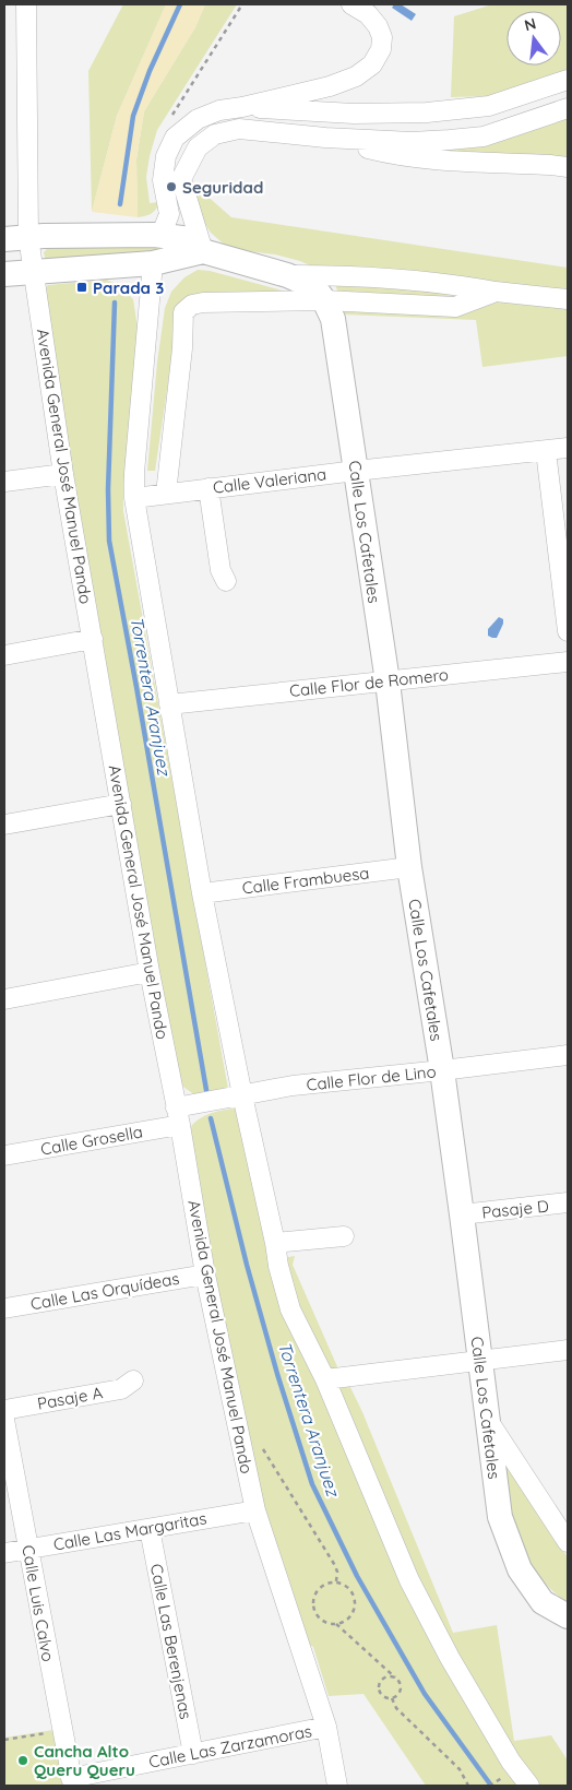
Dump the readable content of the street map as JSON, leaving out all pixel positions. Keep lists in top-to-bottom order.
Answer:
{
  "streets": {
    "main road": ["Calle Los Cafetales"],
    "street": [
      "Avenida General José Manuel Pando",
      "Calle Valeriana",
      "Calle Flor de Romero",
      "Calle Frambuesa",
      "Calle Flor de Lino",
      "Calle Grosella",
      "Pasaje D",
      "Calle Las Orquídeas",
      "Pasaje A",
      "Calle Las Margaritas",
      "Calle Luis Calvo",
      "Calle Las Berenjenas",
      "Calle Las Zarzamoras"
    ]
  },
  "crossings": [
    ["Avenida General José Manuel Pando", "Calle Flor de Lino"],
    ["Avenida General José Manuel Pando", "Calle Grosella"],
    ["Avenida General José Manuel Pando", "Calle Las Orquídeas"],
    ["Avenida General José Manuel Pando", "Calle Las Margaritas"],
    ["Avenida General José Manuel Pando", "Calle Las Zarzamoras"],
    ["Calle Valeriana", "Calle Los Cafetales"],
    ["Calle Los Cafetales", "Calle Flor de Romero"],
    ["Calle Los Cafetales", "Calle Frambuesa"],
    ["Calle Los Cafetales", "Calle Flor de Lino"],
    ["Calle Los Cafetales", "Pasaje D"],
    ["Calle Flor de Lino", "Calle Grosella"],
    ["Calle Las Margaritas", "Calle Luis Calvo"],
    ["Calle Las Margaritas", "Calle Las Berenjenas"],
    ["Calle Luis Calvo", "Calle Las Zarzamoras"],
    ["Calle Las Berenjenas", "Calle Las Zarzamoras"]
  ],
  "water": ["Torrentera Aranjuez"],
  "places": {
    "other": ["Seguridad", "Cancha Alto Queru Queru"],
    "transit": ["Parada 3"]
  },
  "north": "top"
}
